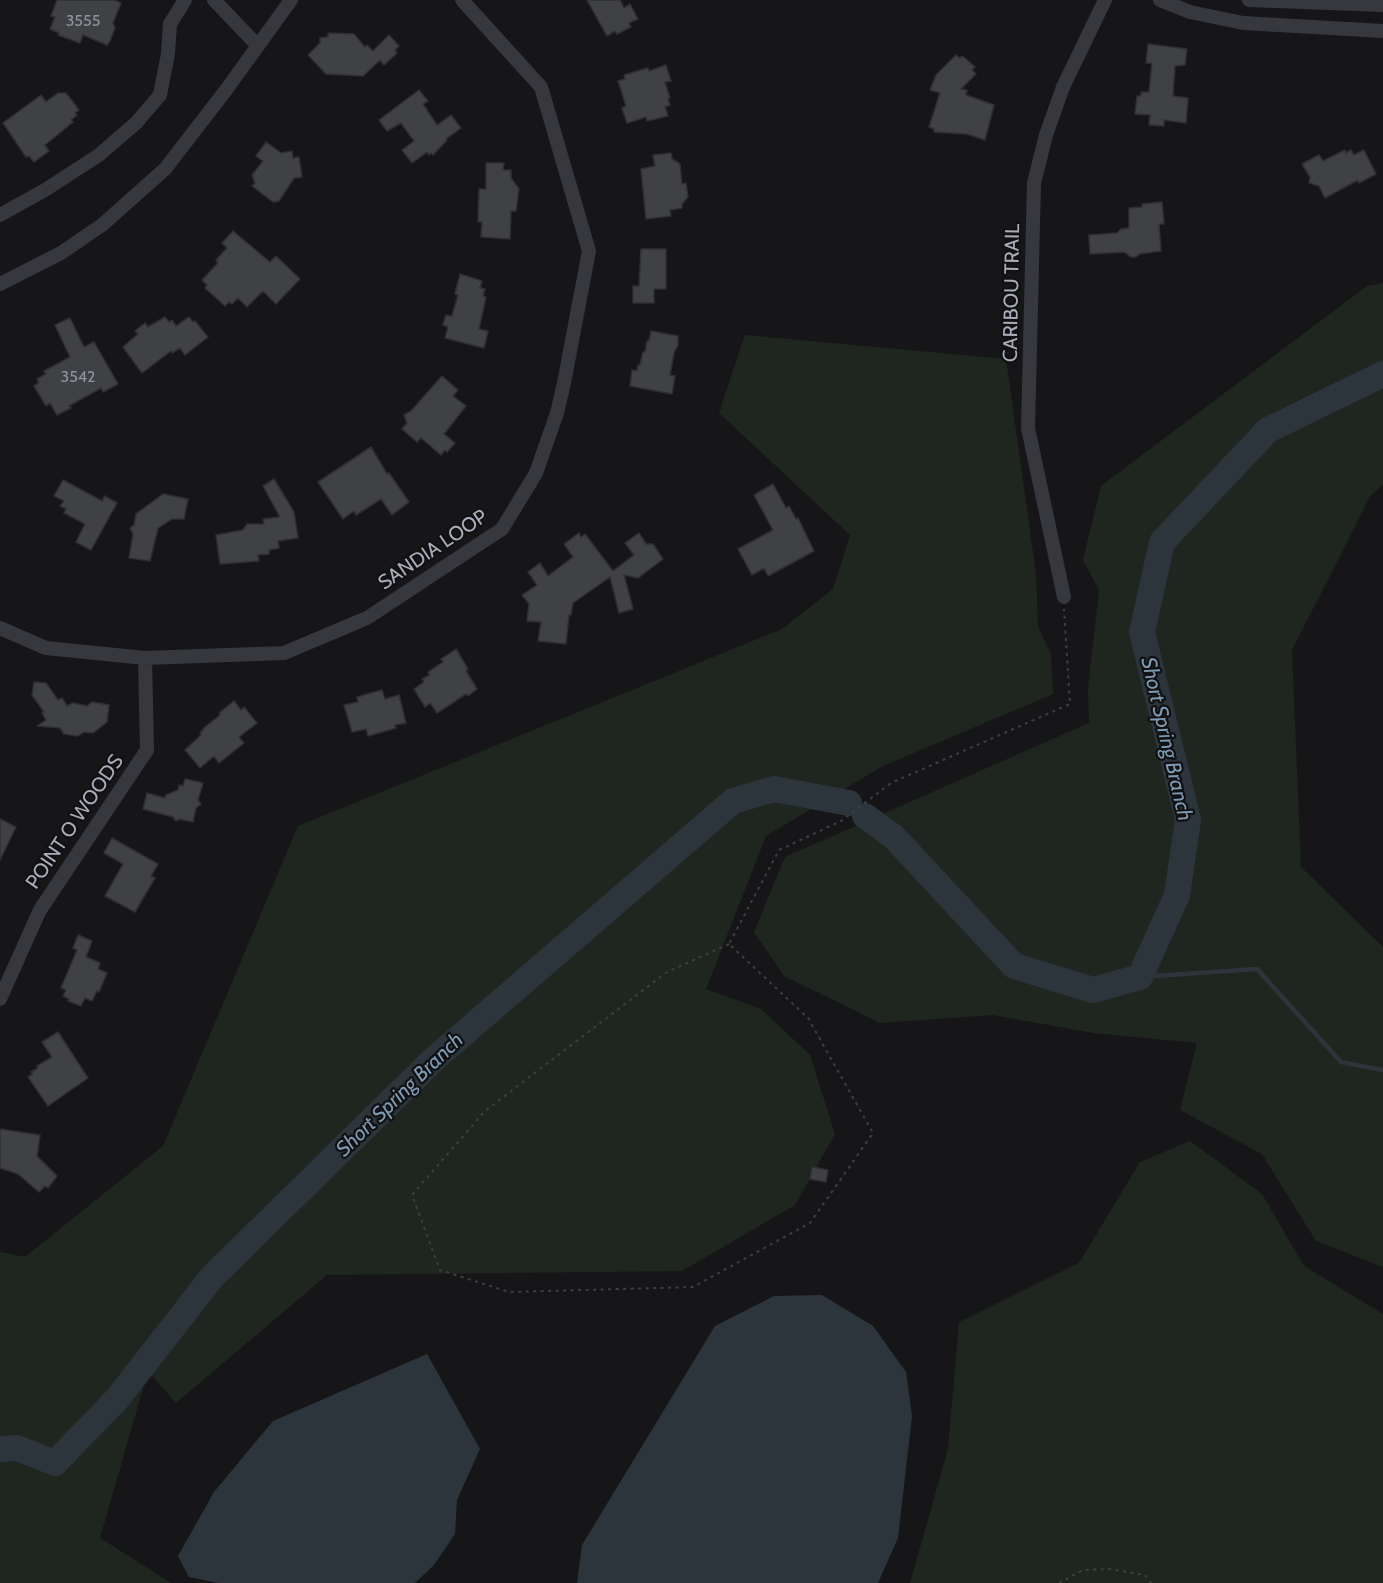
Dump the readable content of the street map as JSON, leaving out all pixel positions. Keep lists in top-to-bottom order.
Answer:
{
  "streets": {
    "street": ["CARIBOU TRAIL", "SANDIA LOOP", "POINT O WOODS"]
  },
  "crossings": [
    ["SANDIA LOOP", "POINT O WOODS"]
  ],
  "water": ["Short Spring Branch"],
  "house_numbers": ["3555", "3542"]
}
